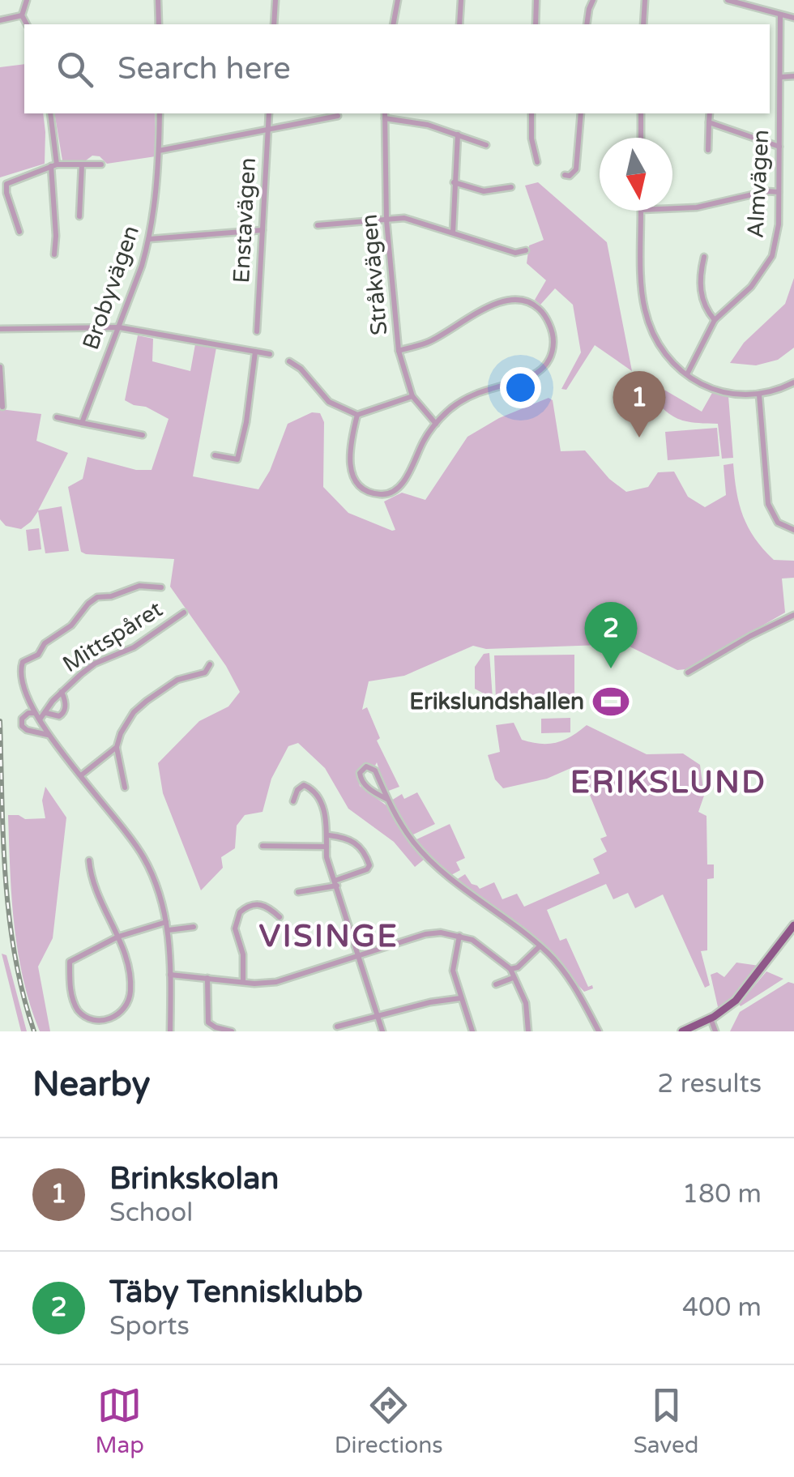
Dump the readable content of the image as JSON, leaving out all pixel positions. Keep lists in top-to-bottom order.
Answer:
{
  "streets": {
    "street": [
      "Almvägen",
      "Enstavägen",
      "Stråkvägen",
      "Brobyvägen",
      "Mittspåret"
    ]
  },
  "districts": ["ERIKSLUND", "VISINGE"],
  "places": {
    "sports": ["Erikslundshallen"]
  },
  "north": "bottom",
  "page": {
    "search": "Search here",
    "pins": ["1", "2"],
    "heading": ["Nearby", "2 results"],
    "list": [
      {
        "mark": "1",
        "name": "Brinkskolan",
        "note": "School",
        "value": "180 m"
      },
      {
        "mark": "2",
        "name": "Täby Tennisklubb",
        "note": "Sports",
        "value": "400 m"
      }
    ],
    "nav": ["Map", "Directions", "Saved"]
  }
}
